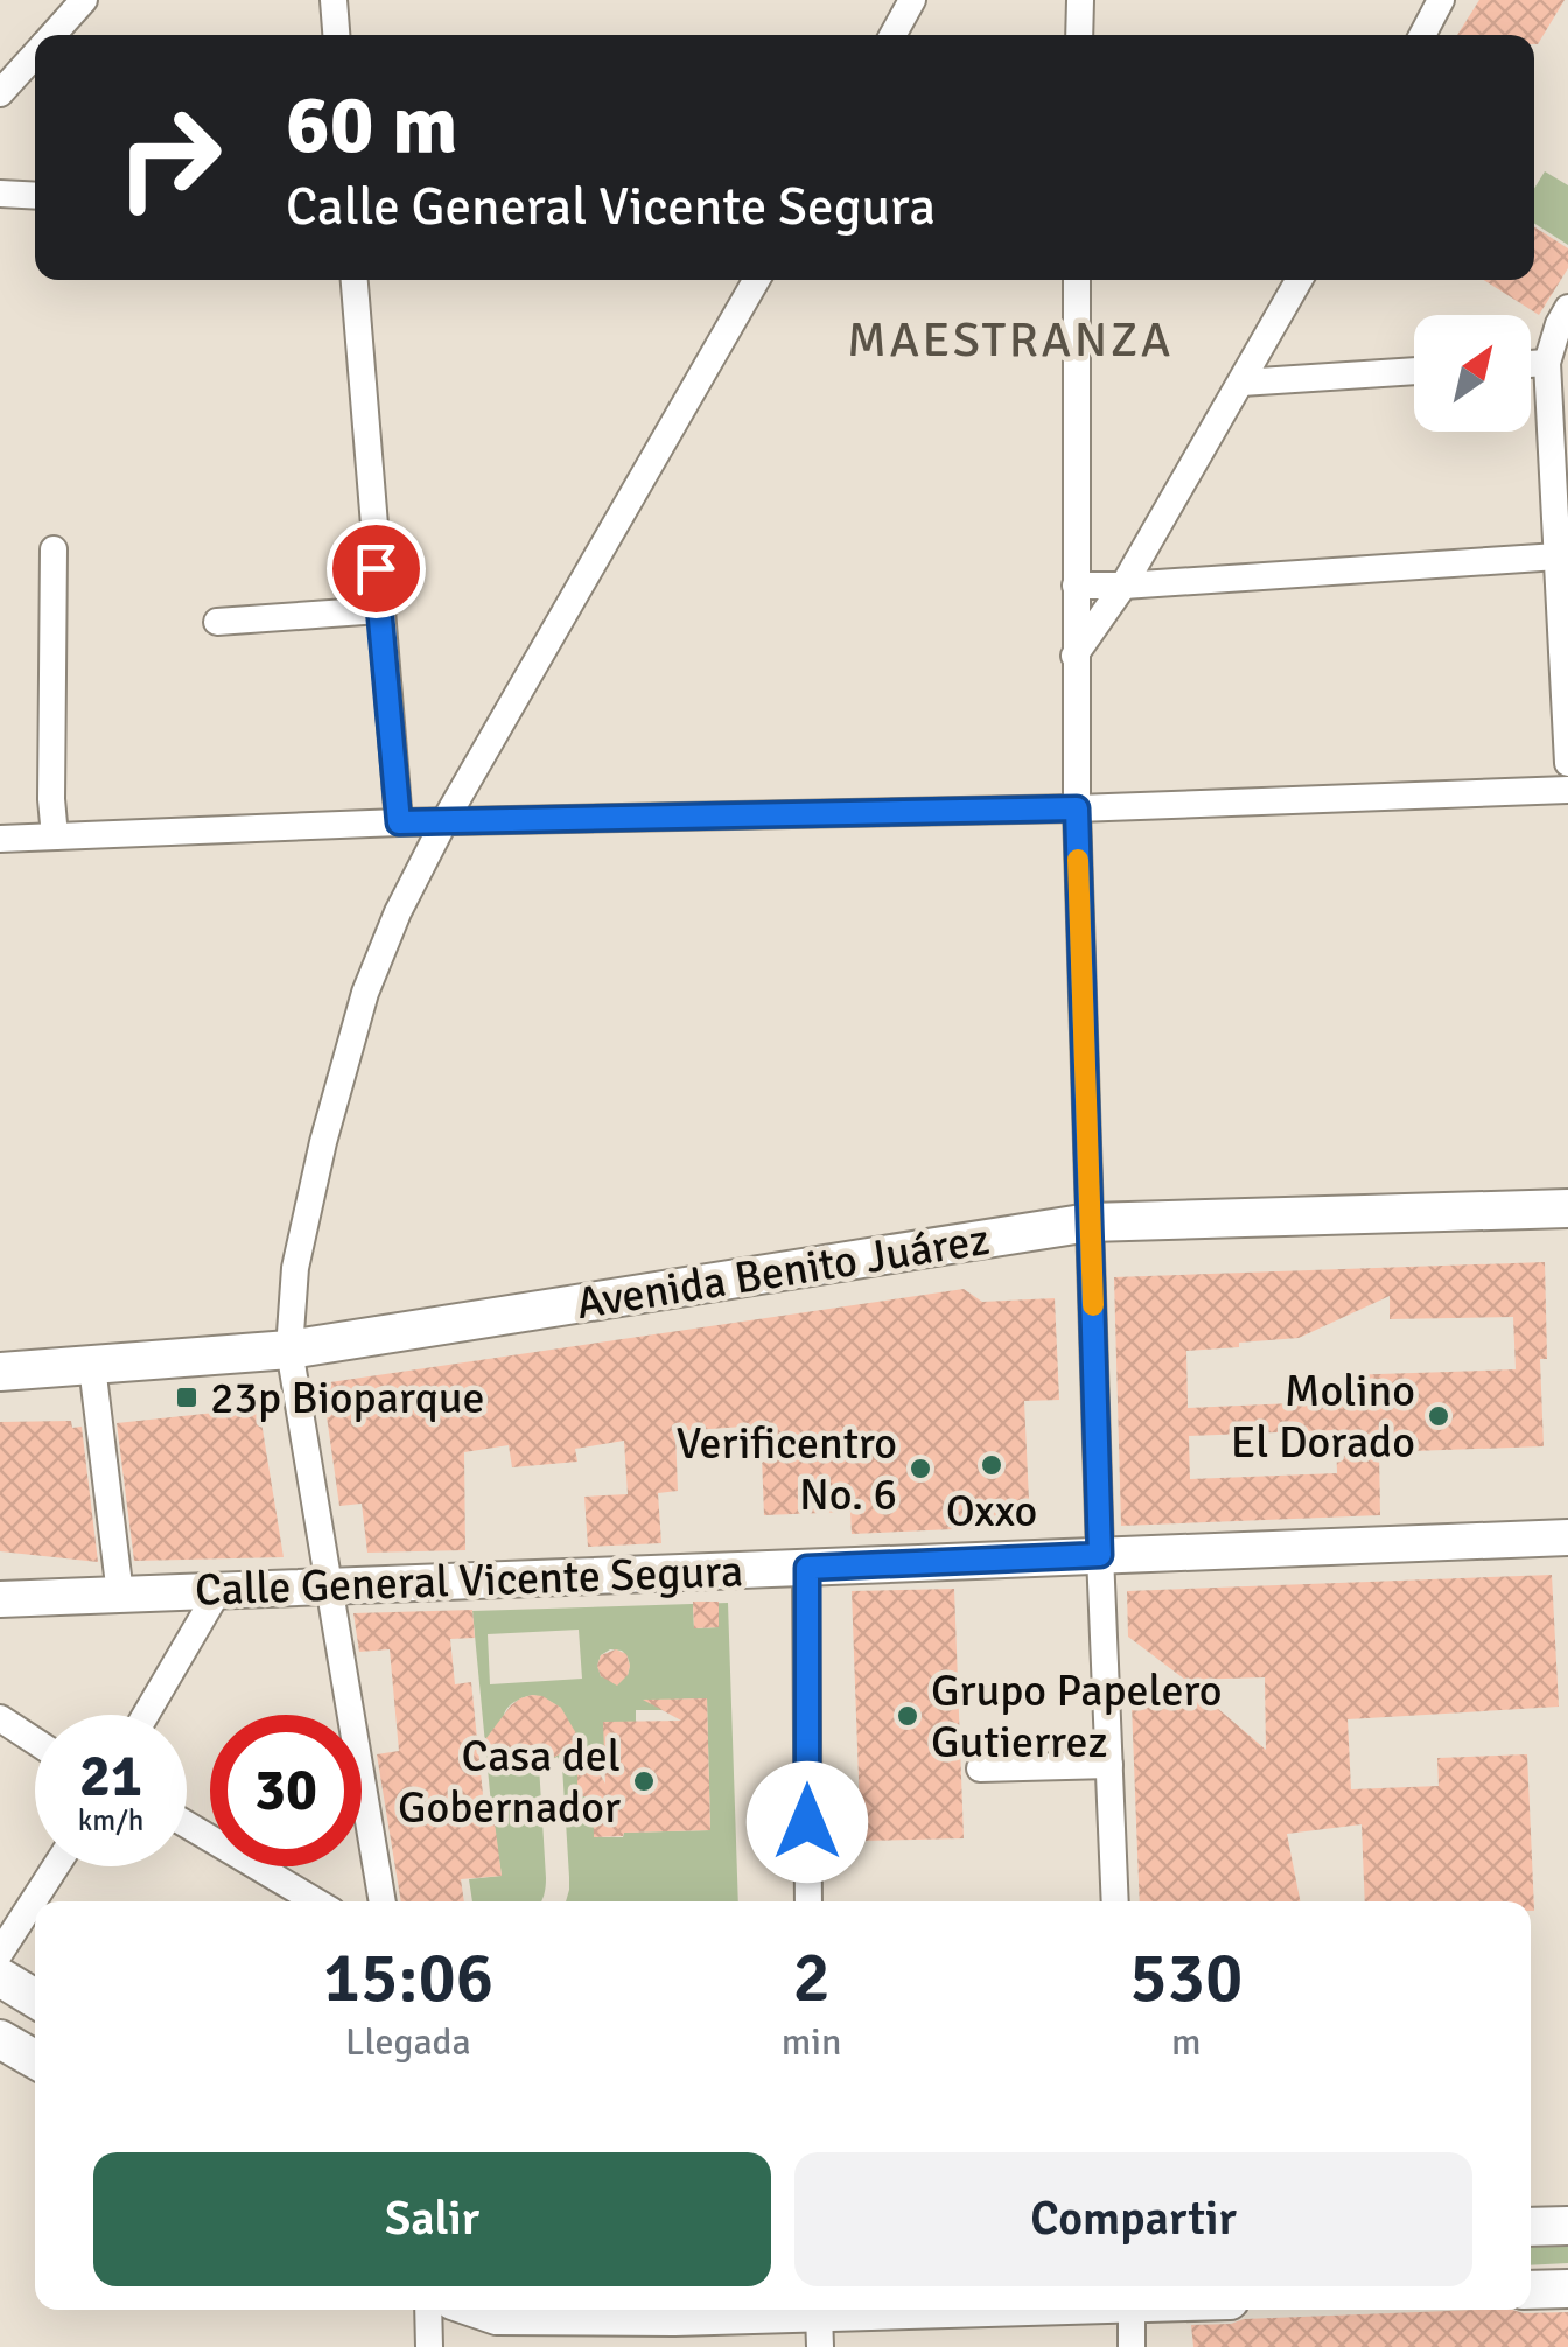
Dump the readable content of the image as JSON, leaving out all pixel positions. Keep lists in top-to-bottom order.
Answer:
{
  "streets": {
    "main road": ["Avenida Benito Juárez"],
    "street": ["Calle General Vicente Segura"]
  },
  "districts": ["MAESTRANZA"],
  "places": {
    "transit": ["23p Bioparque"],
    "other": [
      "Molino El Dorado",
      "Oxxo",
      "Verificentro No. 6",
      "Grupo Papelero Gutierrez",
      "Casa del Gobernador"
    ]
  },
  "north": "top right",
  "page": {
    "turn": ["60 m", "Calle General Vicente Segura"],
    "speed": "21 km/h",
    "limit": "30",
    "eta": [
      "15:06",
      "Llegada",
      "2",
      "min",
      "530",
      "m"
    ],
    "buttons": ["Salir", "Compartir"]
  }
}
